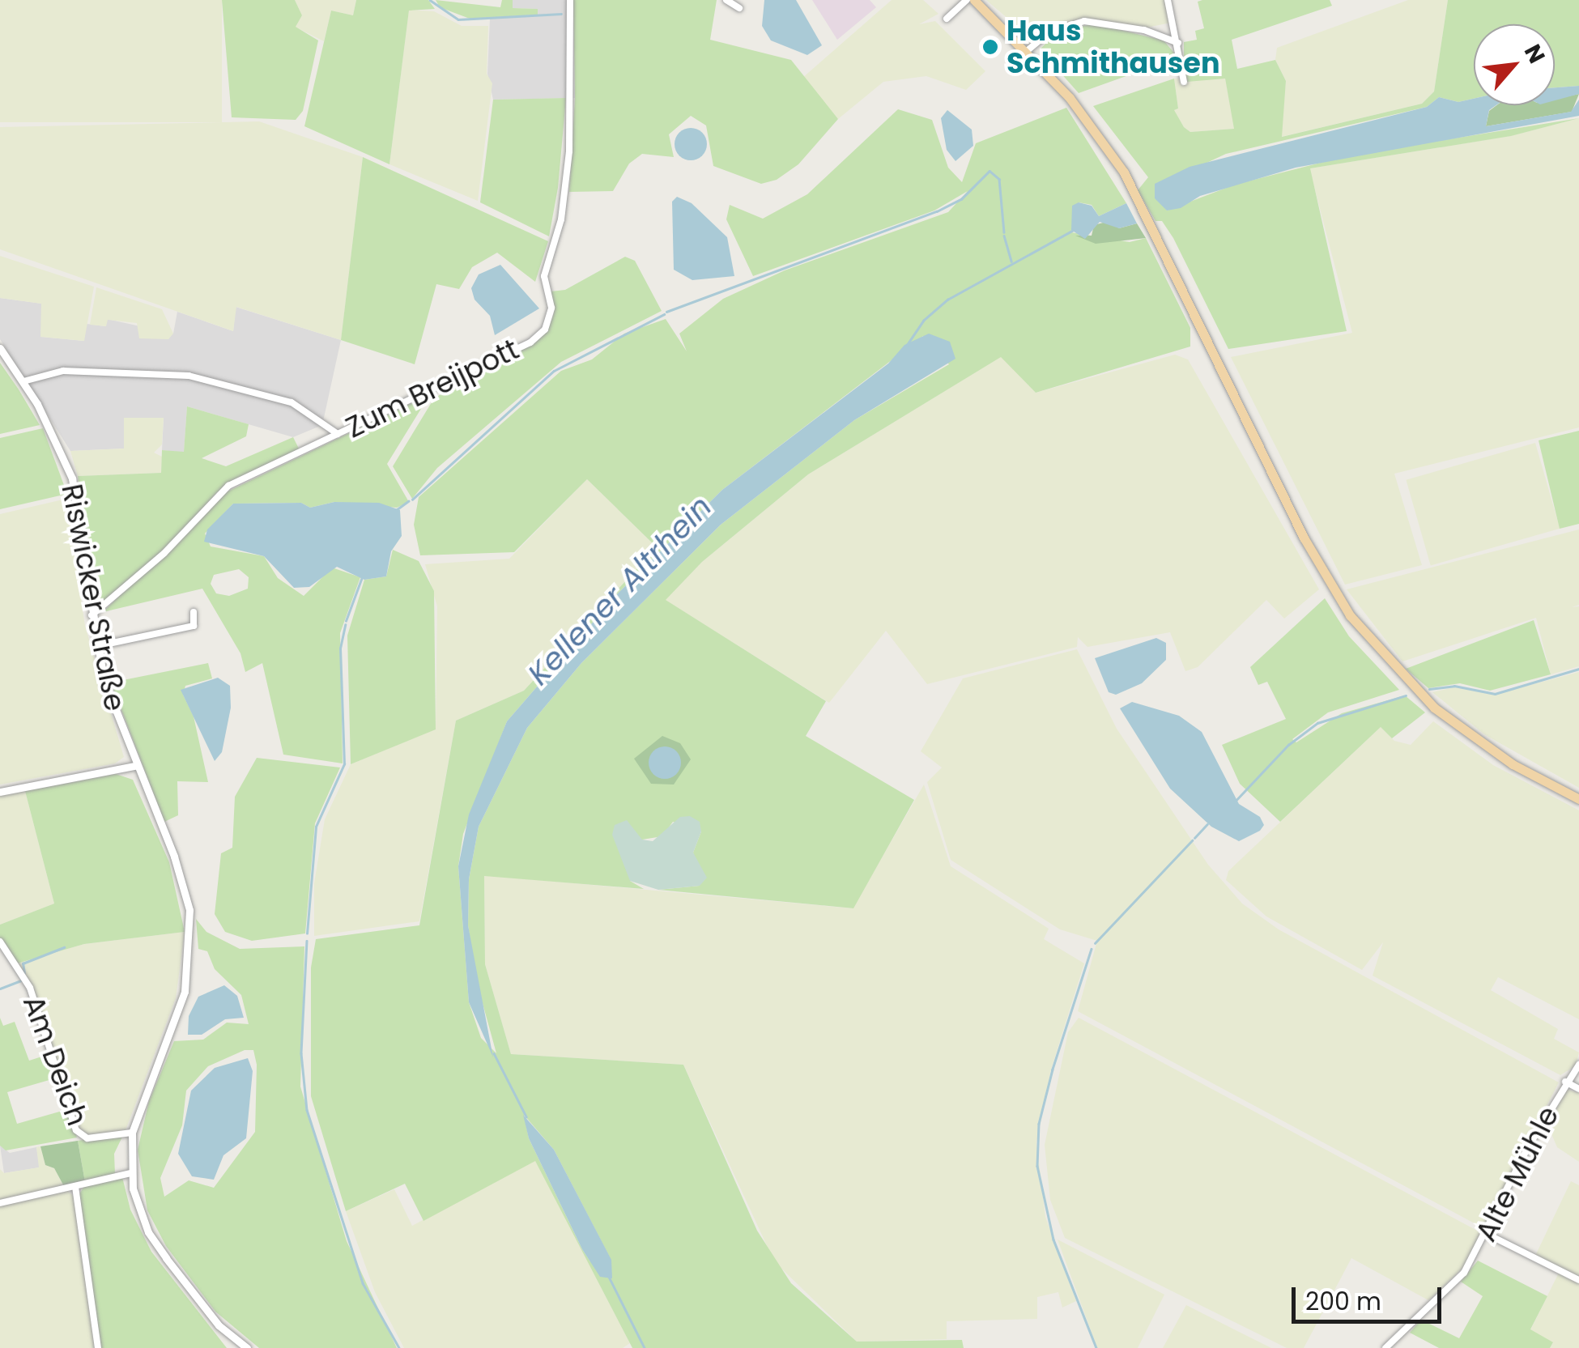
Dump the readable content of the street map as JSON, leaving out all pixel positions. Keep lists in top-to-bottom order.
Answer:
{
  "streets": {
    "street": [
      "Zum Breijpott",
      "Riswicker Straße",
      "Am Deich",
      "Alte Mühle"
    ]
  },
  "crossings": [
    ["Zum Breijpott", "Riswicker Straße"],
    ["Riswicker Straße", "Am Deich"]
  ],
  "water": ["Kellener Altrhein"],
  "places": ["Haus Schmithausen"],
  "scale_bar": "200 m",
  "north": "top right"
}
